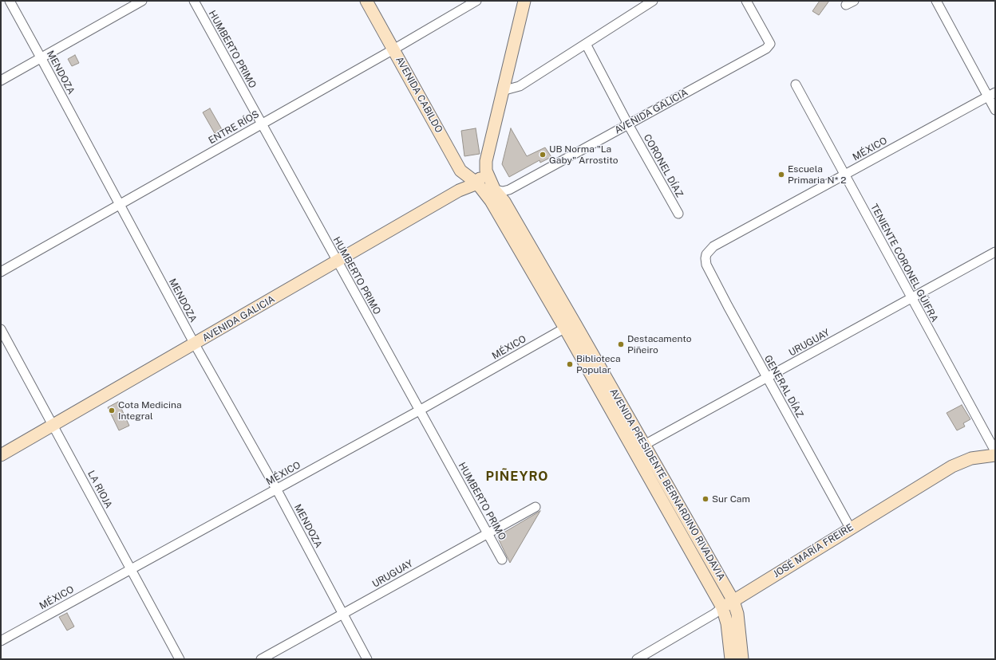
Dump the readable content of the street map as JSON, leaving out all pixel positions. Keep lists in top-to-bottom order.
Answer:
{
  "streets": {
    "main road": [
      "AVENIDA CABILDO",
      "AVENIDA GALICIA",
      "AVENIDA PRESIDENTE BERNARDINO RIVADAVIA",
      "JOSÉ MARÍA FREIRE"
    ],
    "street": [
      "HUMBERTO PRIMO",
      "MENDOZA",
      "ENTRE RÍOS",
      "MÉXICO",
      "CORONEL DÍAZ",
      "TENIENTE CORONEL GÜIFRA",
      "URUGUAY",
      "GENERAL DÍAZ",
      "LA RIOJA"
    ]
  },
  "crossings": [
    ["HUMBERTO PRIMO", "AVENIDA GALICIA"],
    ["HUMBERTO PRIMO", "ENTRE RÍOS"],
    ["HUMBERTO PRIMO", "MÉXICO"],
    ["HUMBERTO PRIMO", "URUGUAY"],
    ["MENDOZA", "AVENIDA GALICIA"],
    ["MENDOZA", "ENTRE RÍOS"],
    ["MENDOZA", "MÉXICO"],
    ["MENDOZA", "URUGUAY"],
    ["AVENIDA CABILDO", "AVENIDA GALICIA"],
    ["AVENIDA CABILDO", "ENTRE RÍOS"],
    ["AVENIDA CABILDO", "AVENIDA PRESIDENTE BERNARDINO RIVADAVIA"],
    ["AVENIDA GALICIA", "CORONEL DÍAZ"],
    ["AVENIDA GALICIA", "AVENIDA PRESIDENTE BERNARDINO RIVADAVIA"],
    ["AVENIDA GALICIA", "LA RIOJA"],
    ["MÉXICO", "TENIENTE CORONEL GÜIFRA"],
    ["MÉXICO", "GENERAL DÍAZ"],
    ["MÉXICO", "AVENIDA PRESIDENTE BERNARDINO RIVADAVIA"],
    ["MÉXICO", "LA RIOJA"],
    ["TENIENTE CORONEL GÜIFRA", "URUGUAY"],
    ["URUGUAY", "GENERAL DÍAZ"],
    ["URUGUAY", "AVENIDA PRESIDENTE BERNARDINO RIVADAVIA"],
    ["GENERAL DÍAZ", "JOSÉ MARÍA FREIRE"],
    ["AVENIDA PRESIDENTE BERNARDINO RIVADAVIA", "JOSÉ MARÍA FREIRE"]
  ],
  "districts": ["PIÑEYRO"],
  "places": [
    "UB Norma \"La Gaby\" Arrostito",
    "Escuela Primaria N* 2",
    "Destacamento Piñeiro",
    "Biblioteca Popular",
    "Cota Medicina Integral",
    "Sur Cam"
  ]
}
